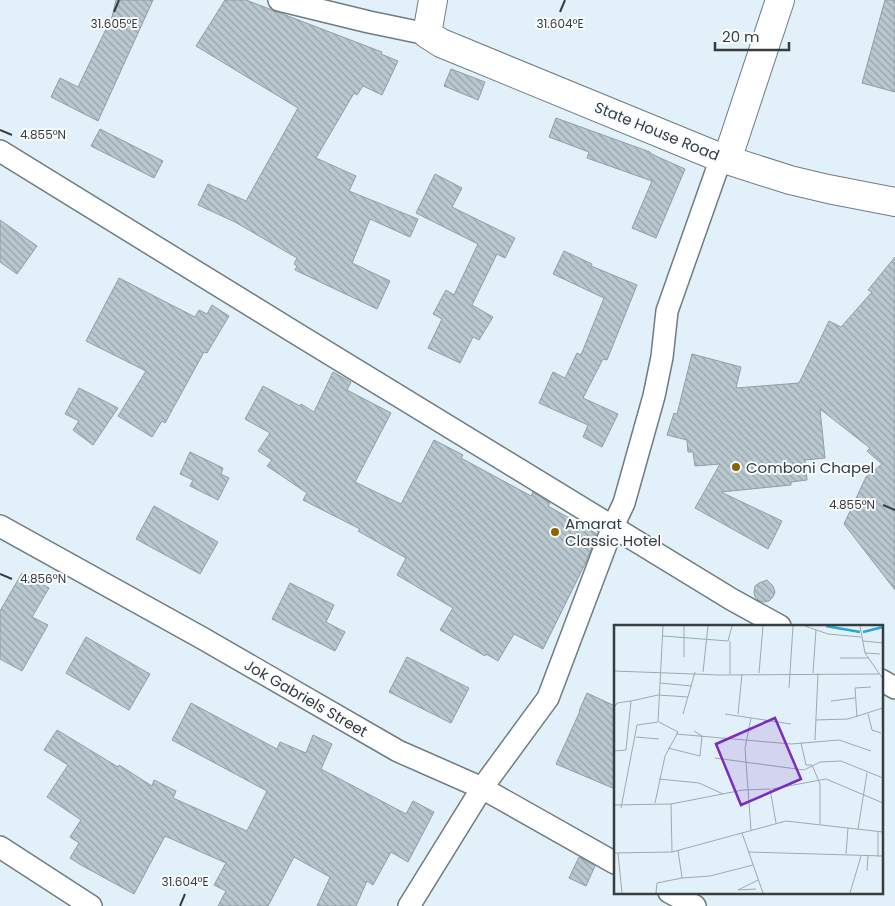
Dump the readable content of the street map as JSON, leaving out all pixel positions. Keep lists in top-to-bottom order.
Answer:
{
  "streets": {
    "main road": ["State House Road"],
    "street": ["Jok Gabriels Street"]
  },
  "places": ["Comboni Chapel", "Amarat Classic Hotel"],
  "scale_bar": "20 m",
  "coordinates": [
    "31.605°E",
    "31.604°E",
    "4.855°N",
    "4.856°N"
  ]
}
